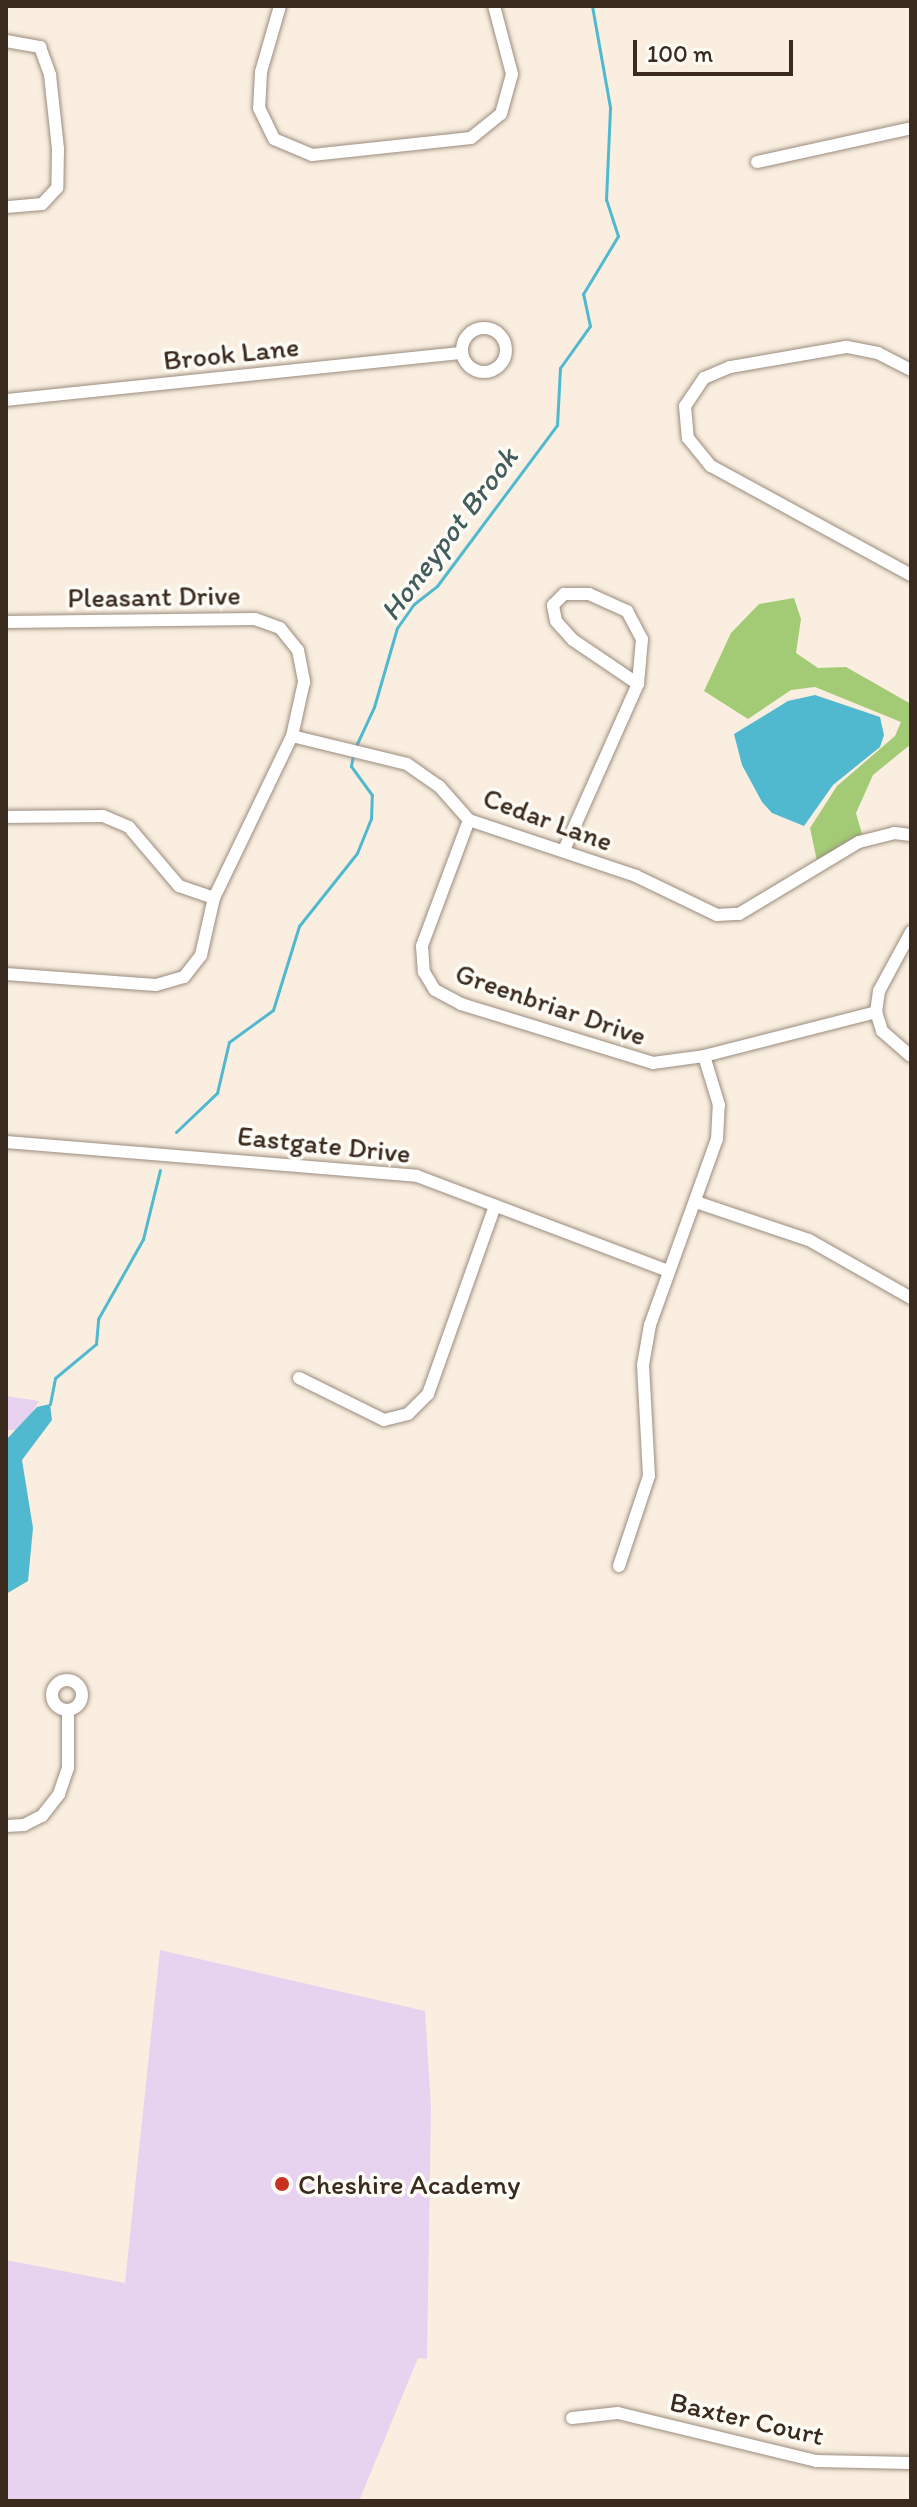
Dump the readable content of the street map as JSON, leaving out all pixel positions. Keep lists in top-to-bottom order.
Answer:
{
  "streets": {
    "street": [
      "Brook Lane",
      "Pleasant Drive",
      "Cedar Lane",
      "Greenbriar Drive",
      "Eastgate Drive",
      "Baxter Court"
    ]
  },
  "crossings": [
    ["Pleasant Drive", "Cedar Lane"],
    ["Cedar Lane", "Greenbriar Drive"]
  ],
  "water": ["Honeypot Brook"],
  "places": ["Cheshire Academy"],
  "scale_bar": "100 m"
}
